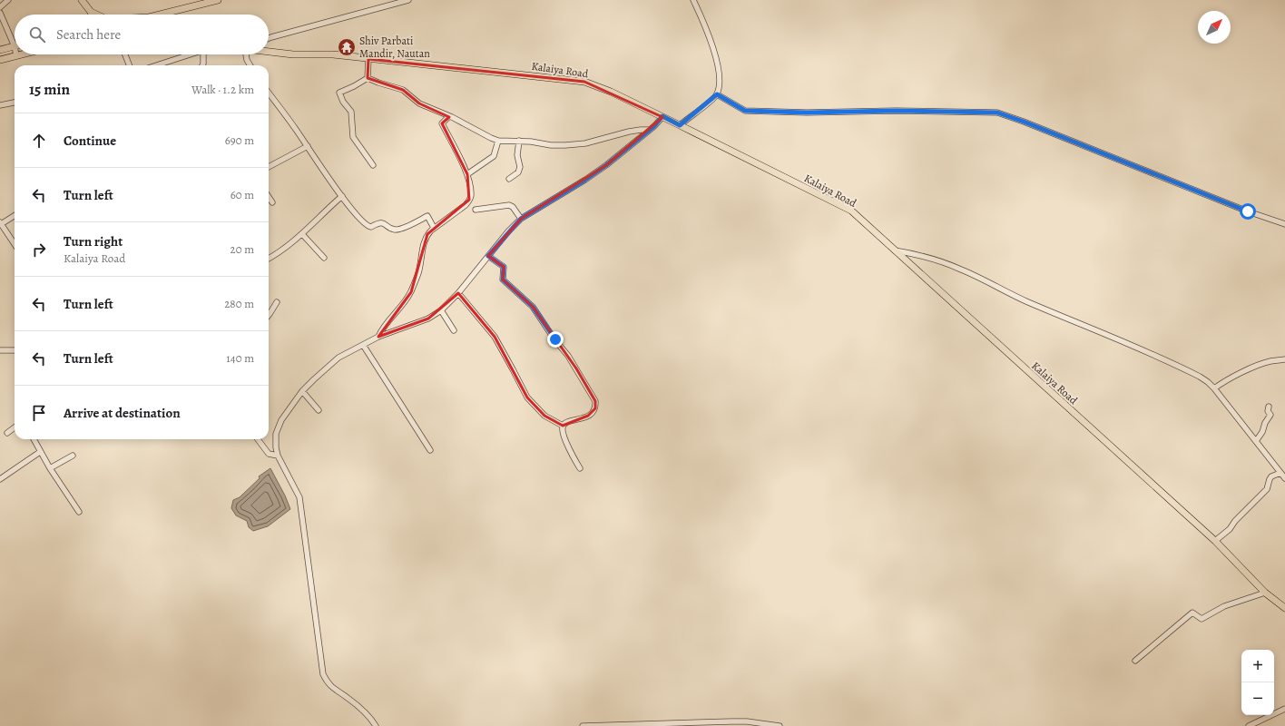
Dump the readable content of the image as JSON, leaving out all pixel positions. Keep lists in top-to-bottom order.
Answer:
{
  "streets": {
    "main road": ["Kalaiya Road"]
  },
  "places": {
    "temple": ["Shiv Parbati Mandir, Nautan"]
  },
  "north": "top right",
  "page": {
    "search": "Search here",
    "heading": ["15 min", "Walk · 1.2 km"],
    "list": [
      ["Continue", "690 m"],
      ["Turn left", "60 m"],
      ["Turn right", "Kalaiya Road", "20 m"],
      ["Turn left", "280 m"],
      ["Turn left", "140 m"],
      "Arrive at destination"
    ],
    "map_buttons": ["+", "−"]
  }
}
